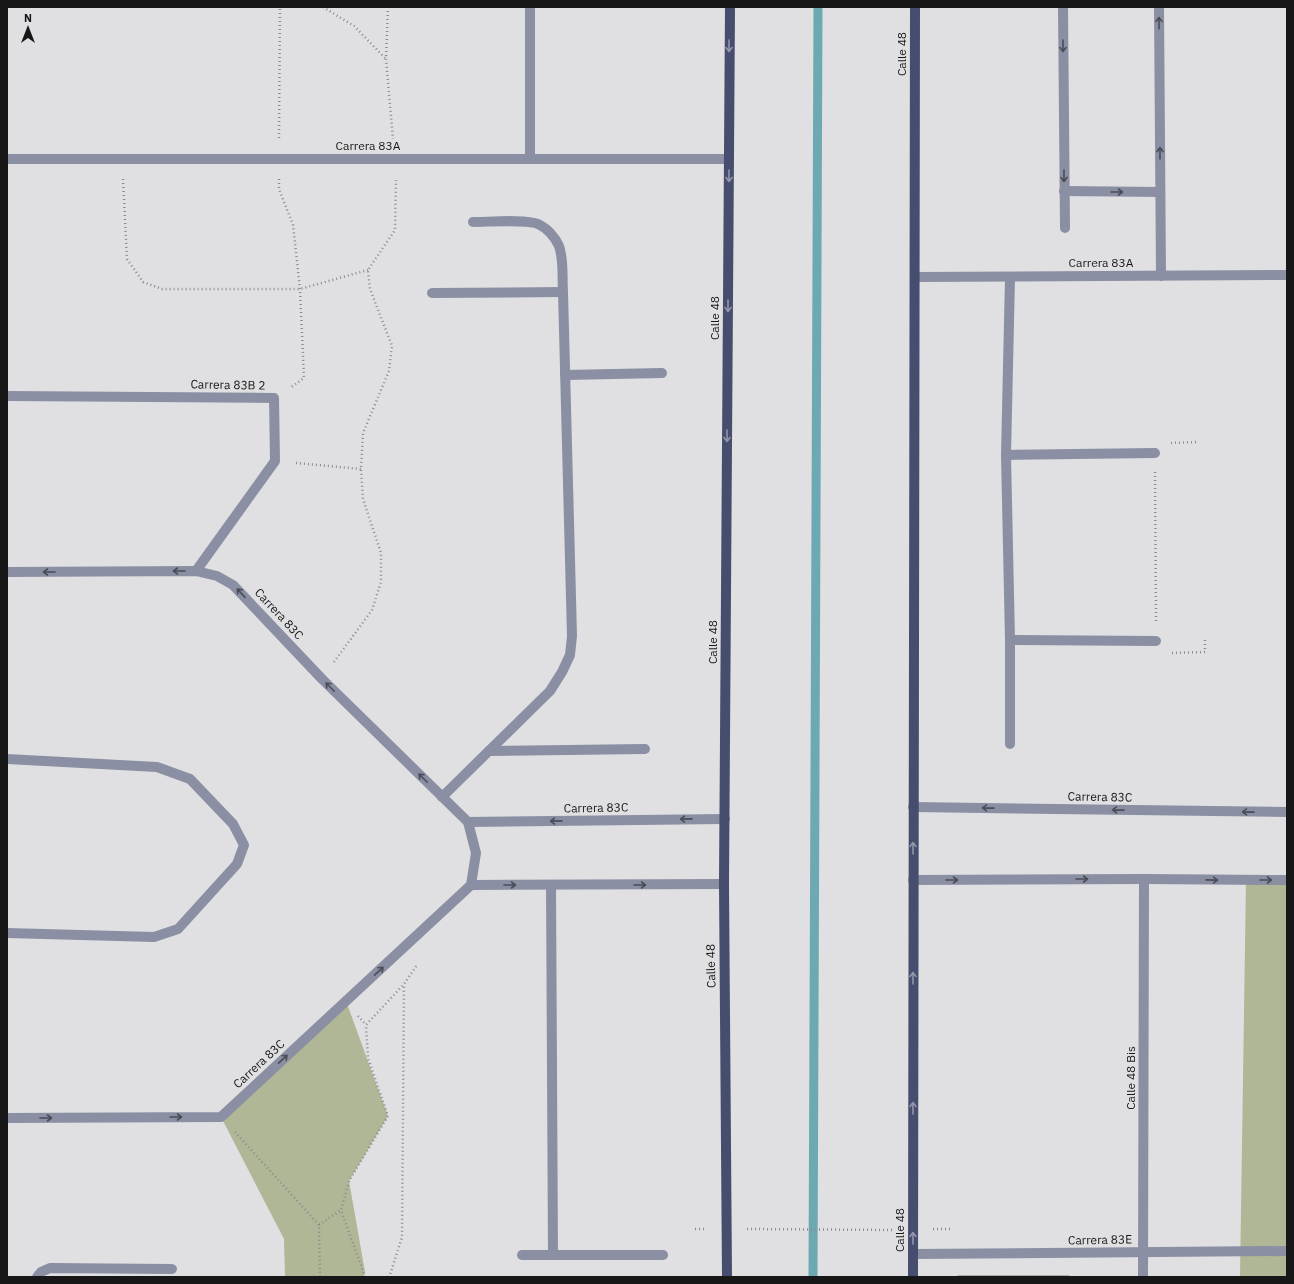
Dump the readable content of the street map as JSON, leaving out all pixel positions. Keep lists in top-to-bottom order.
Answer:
{
  "streets": {
    "main road": ["Calle 48"],
    "street": [
      "Carrera 83A",
      "Carrera 83B 2",
      "Carrera 83C",
      "Calle 48 Bis",
      "Carrera 83E"
    ]
  },
  "crossings": [
    ["Calle 48", "Carrera 83A"],
    ["Calle 48", "Carrera 83C"],
    ["Calle 48", "Carrera 83E"],
    ["Calle 48 Bis", "Carrera 83E"]
  ],
  "north": "top"
}
